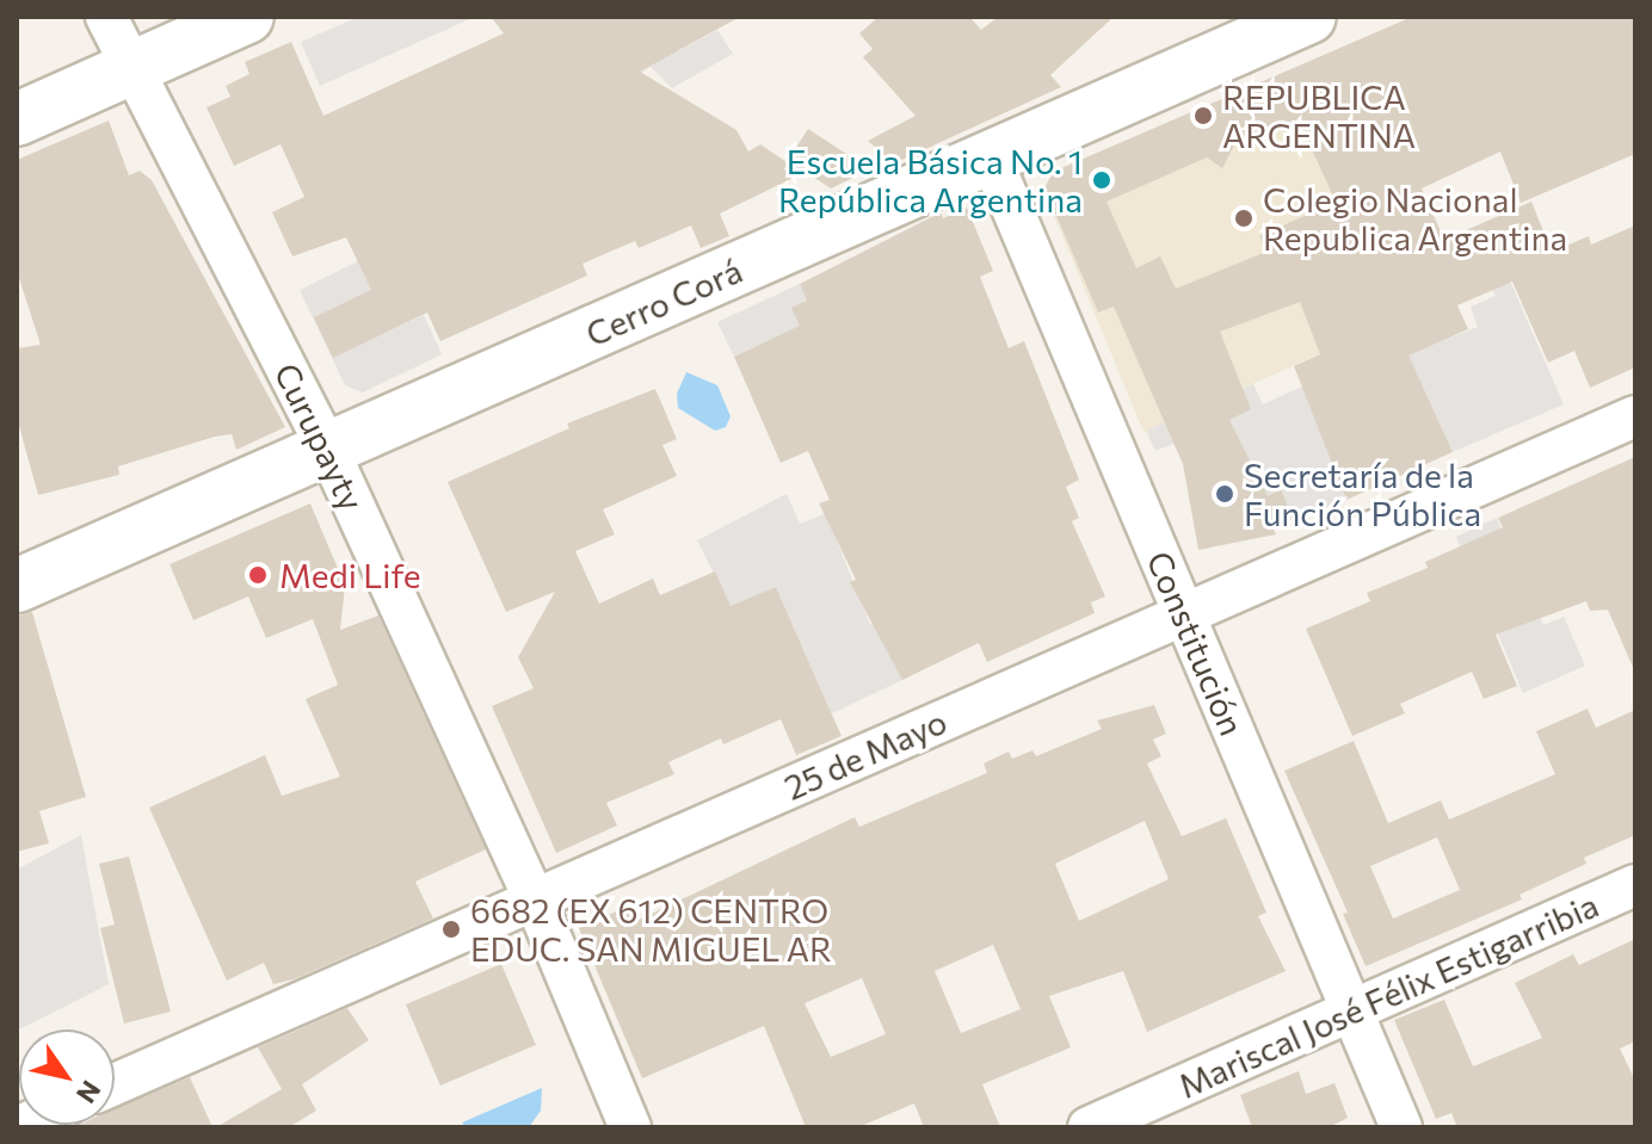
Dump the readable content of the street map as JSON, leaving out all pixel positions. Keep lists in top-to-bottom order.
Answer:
{
  "streets": {
    "street": [
      "Cerro Corá",
      "Curupayty",
      "Constitución",
      "25 de Mayo",
      "Mariscal José Félix Estigarribia"
    ]
  },
  "crossings": [
    ["Cerro Corá", "Curupayty"],
    ["Cerro Corá", "Constitución"],
    ["Curupayty", "25 de Mayo"],
    ["Constitución", "25 de Mayo"],
    ["Constitución", "Mariscal José Félix Estigarribia"]
  ],
  "places": [
    "REPUBLICA ARGENTINA",
    "Escuela Básica No. 1 República Argentina",
    "Colegio Nacional Republica Argentina",
    "Secretaría de la Función Pública",
    "Medi Life",
    "6682 (EX 612) CENTRO EDUC. SAN MIGUEL AR"
  ],
  "north": "bottom right"
}
